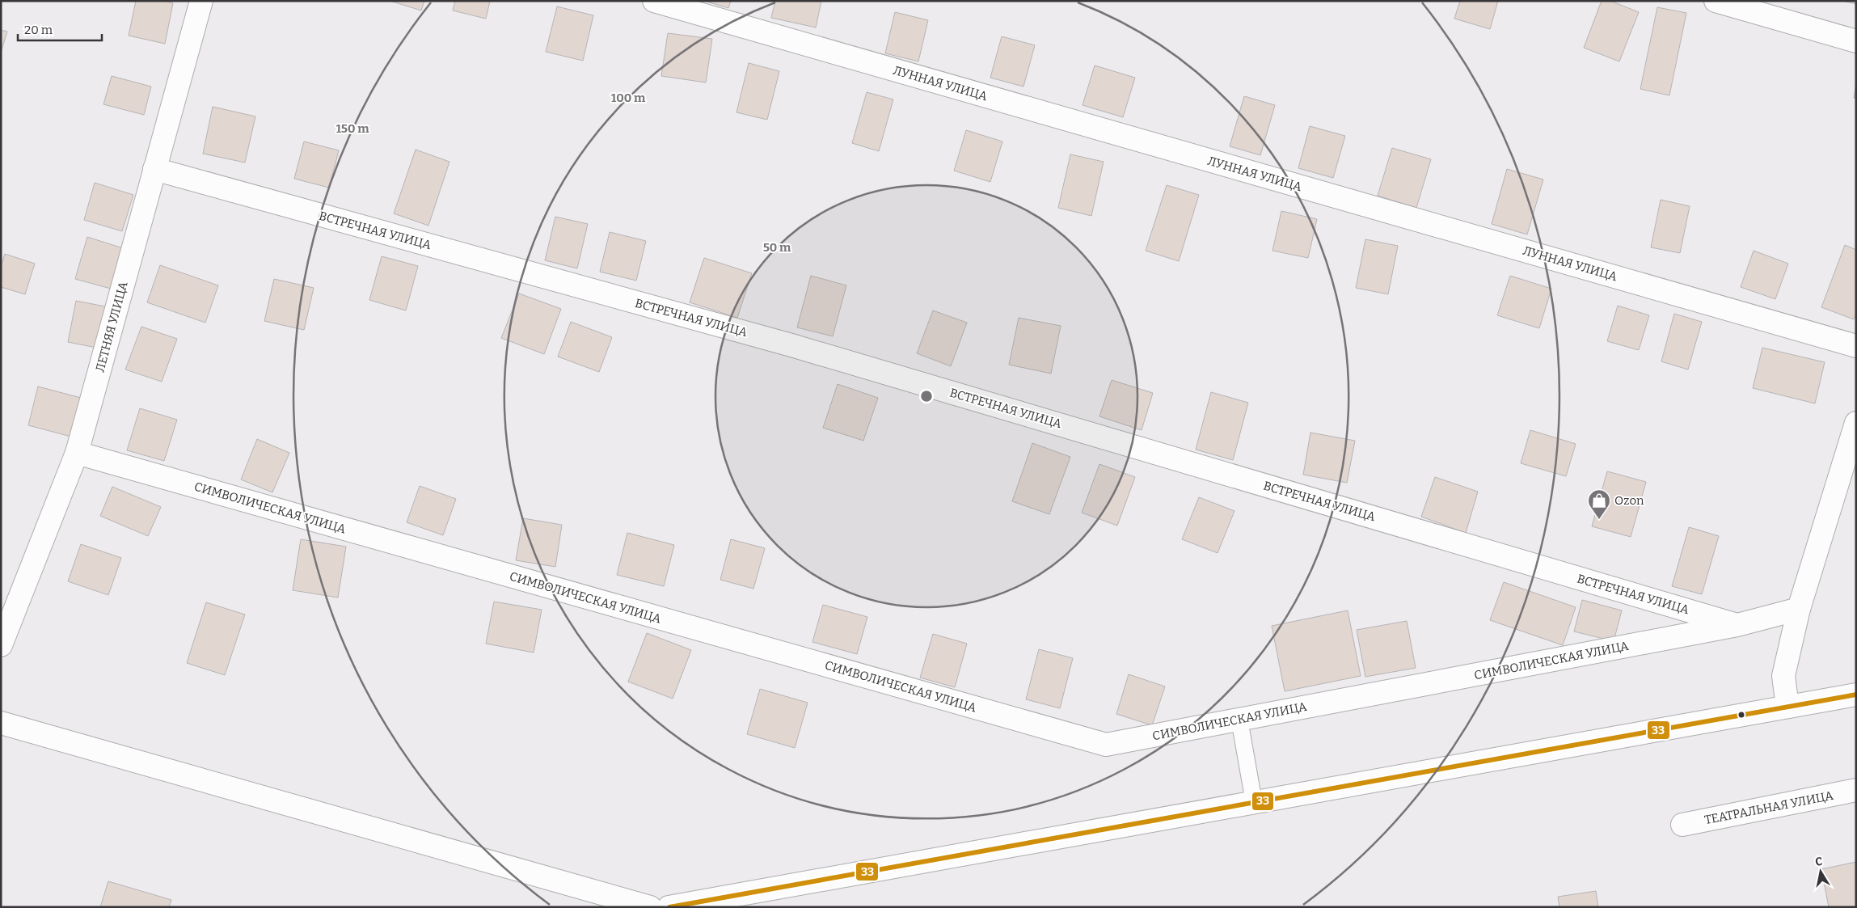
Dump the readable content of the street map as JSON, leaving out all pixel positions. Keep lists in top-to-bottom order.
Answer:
{
  "streets": {
    "street": [
      "ЛУННАЯ УЛИЦА",
      "ВСТРЕЧНАЯ УЛИЦА",
      "ЛЕТНЯЯ УЛИЦА",
      "СИМВОЛИЧЕСКАЯ УЛИЦА",
      "ТЕАТРАЛЬНАЯ УЛИЦА"
    ]
  },
  "crossings": [
    ["ВСТРЕЧНАЯ УЛИЦА", "ЛЕТНЯЯ УЛИЦА"],
    ["ВСТРЕЧНАЯ УЛИЦА", "СИМВОЛИЧЕСКАЯ УЛИЦА"],
    ["ЛЕТНЯЯ УЛИЦА", "СИМВОЛИЧЕСКАЯ УЛИЦА"]
  ],
  "places": {
    "shop": ["Ozon"]
  },
  "lines": ["transit line 33"],
  "scale_bar": "20 m",
  "north": "top",
  "rings": ["100 m", "150 m", "50 m"]
}
